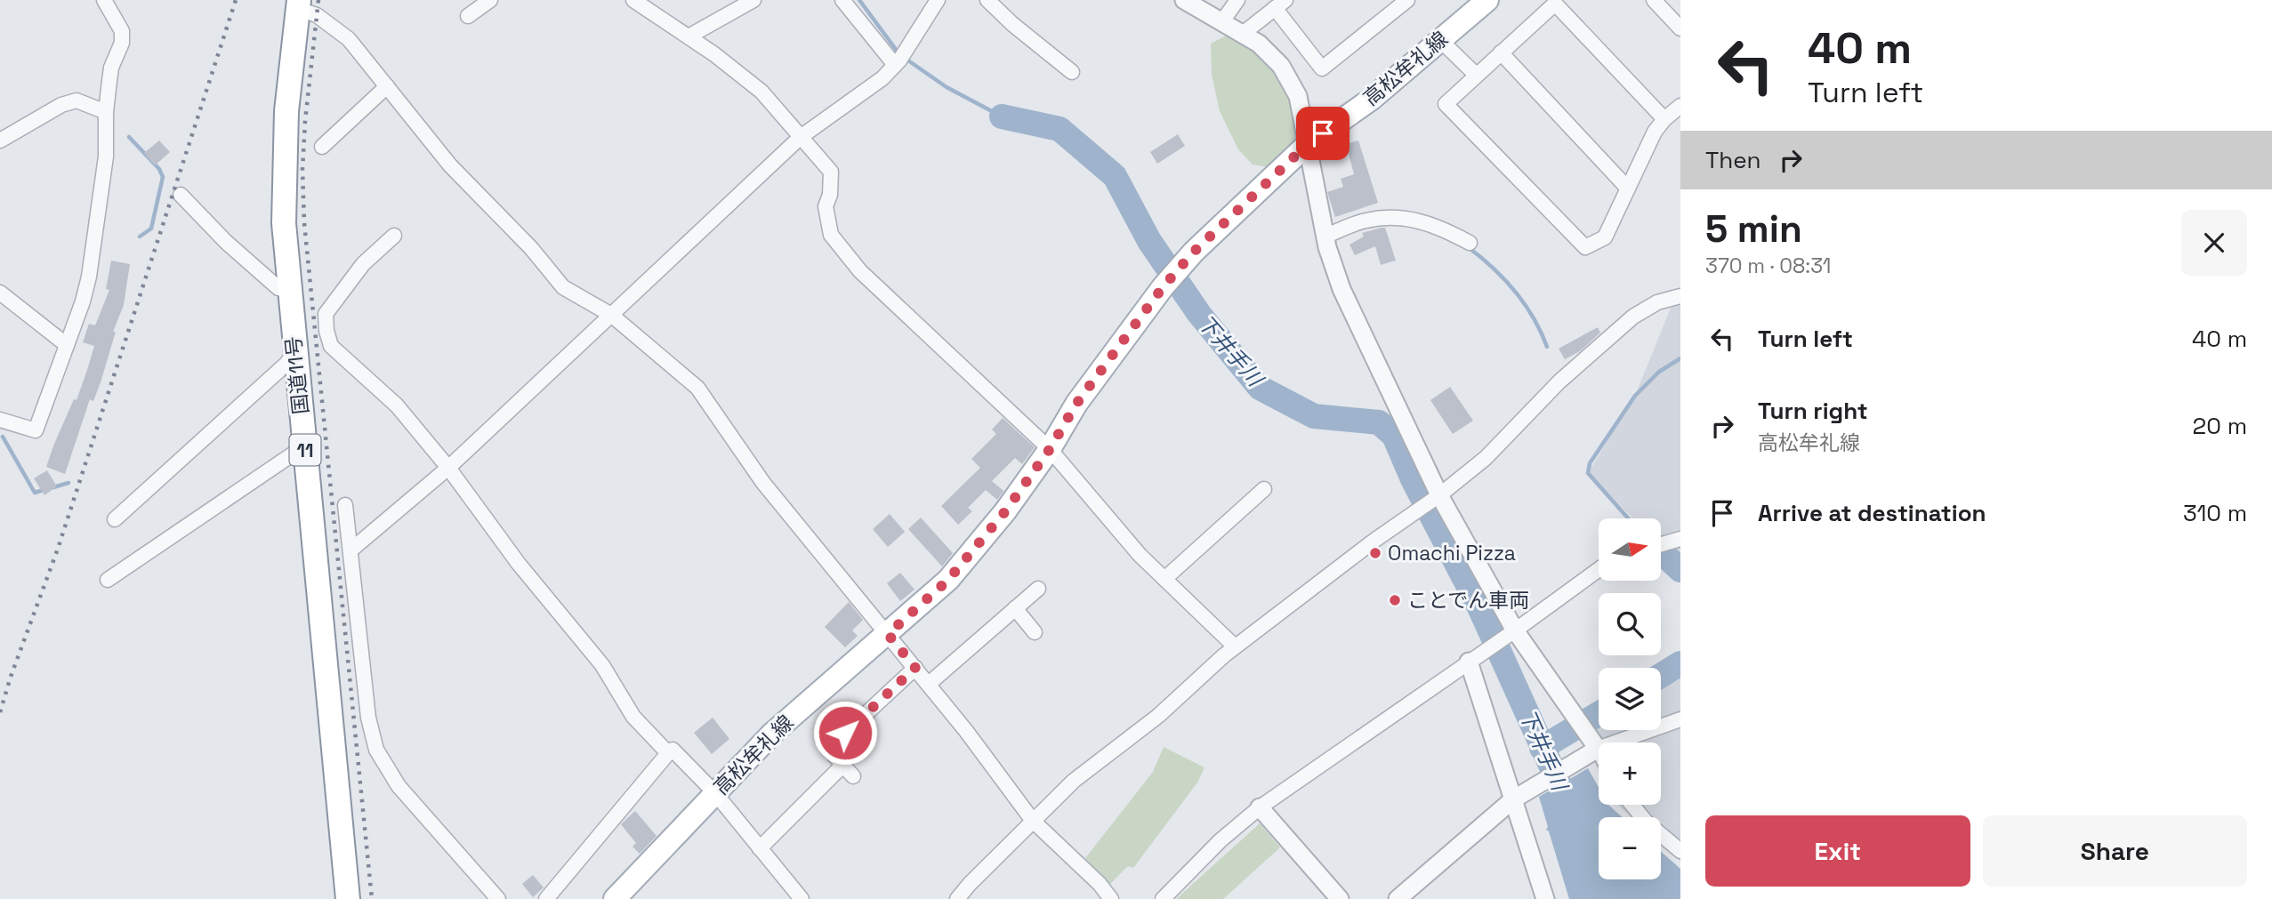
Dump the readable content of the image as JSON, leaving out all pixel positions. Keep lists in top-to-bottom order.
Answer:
{
  "streets": {
    "highway": ["国道11号", "11"],
    "main road": ["高松牟礼線"]
  },
  "water": ["下井手川"],
  "places": ["Omachi Pizza", "ことでん車両"],
  "north": "right",
  "page": {
    "turn": ["40 m", "Turn left"],
    "then": "Then",
    "heading": ["5 min", "370 m · 08:31"],
    "list": [
      {
        "name": "Turn left",
        "value": "40 m"
      },
      {
        "name": "Turn right",
        "note": "高松牟礼線",
        "value": "20 m"
      },
      {
        "name": "Arrive at destination",
        "value": "310 m"
      }
    ],
    "map_buttons": ["+", "−"],
    "buttons": ["Exit", "Share"]
  }
}
